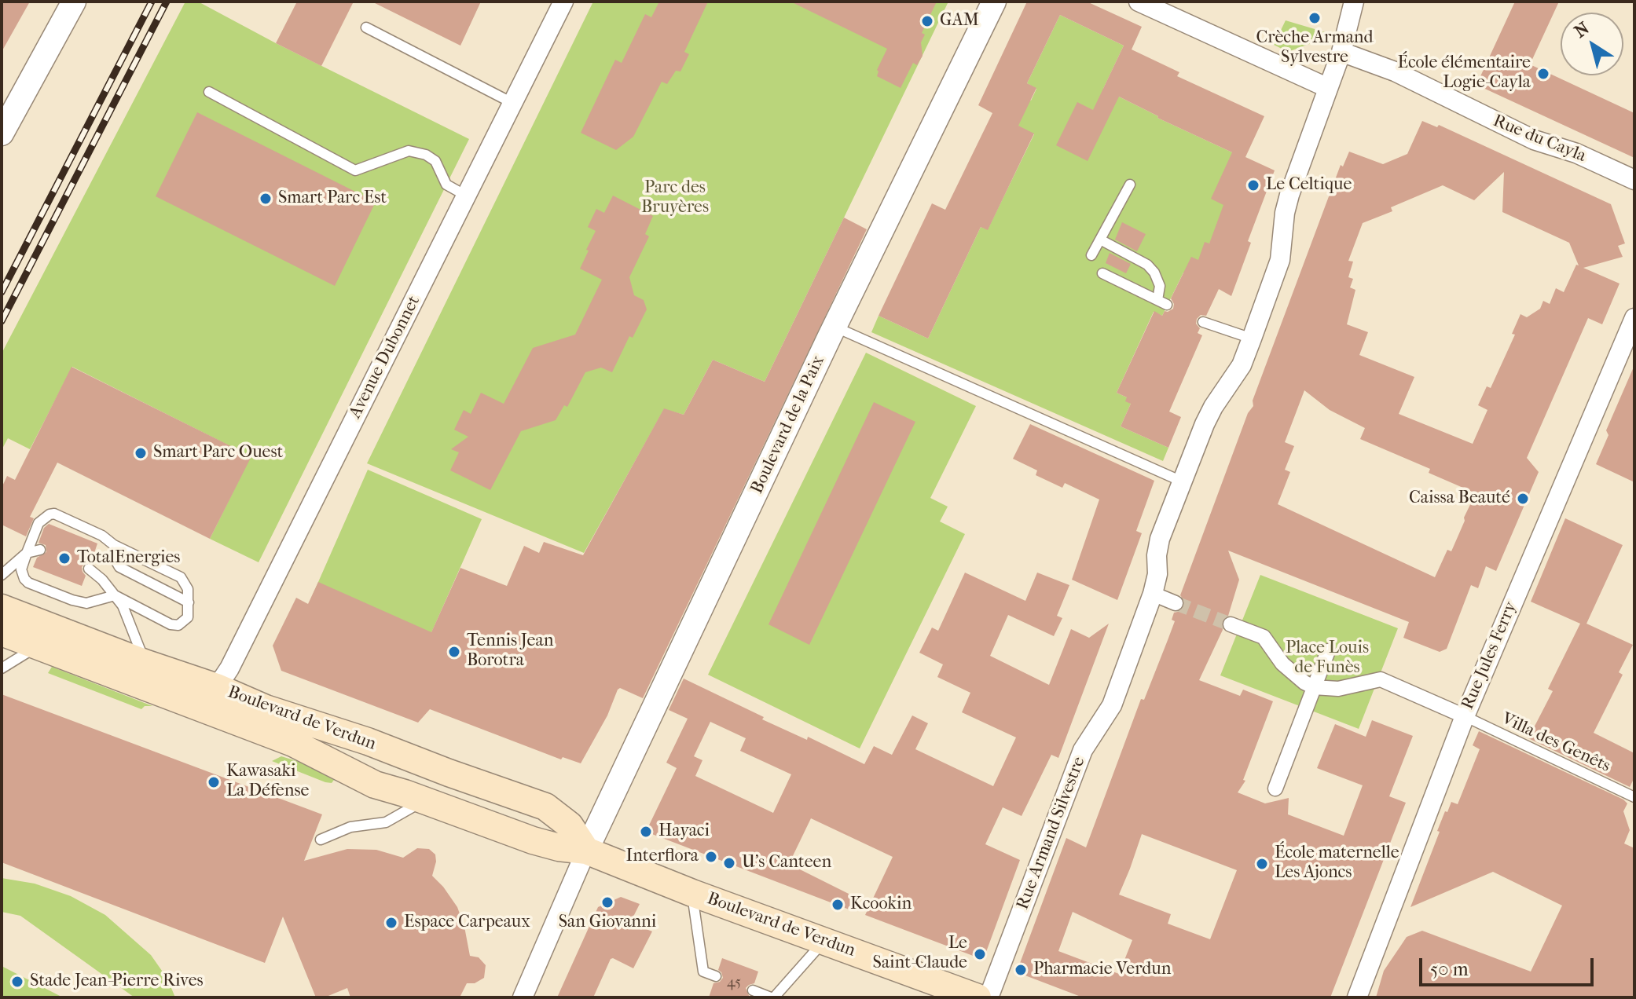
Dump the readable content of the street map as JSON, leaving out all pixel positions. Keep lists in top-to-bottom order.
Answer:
{
  "streets": {
    "main road": ["Boulevard de Verdun"],
    "street": [
      "Rue du Cayla",
      "Avenue Dubonnet",
      "Boulevard de la Paix",
      "Rue Jules Ferry",
      "Rue Armand Silvestre"
    ],
    "lane": ["Villa des Genêts"]
  },
  "crossings": [
    ["Rue du Cayla", "Rue Armand Silvestre"],
    ["Avenue Dubonnet", "Boulevard de Verdun"],
    ["Boulevard de la Paix", "Boulevard de Verdun"],
    ["Rue Jules Ferry", "Villa des Genêts"]
  ],
  "parks": ["Parc des Bruyères", "Place Louis de Funès"],
  "places": [
    "Crèche Armand Sylvestre",
    "GAM",
    "École élémentaire Logie-Cayla",
    "Le Celtique",
    "Smart Parc Est",
    "Smart Parc Ouest",
    "Caissa Beauté",
    "TotalEnergies",
    "Tennis Jean Borotra",
    "Kawasaki La Défense",
    "Hayaci",
    "Interflora",
    "U's Canteen",
    "École maternelle Les Ajoncs",
    "San Giovanni",
    "Kcookin",
    "Espace Carpeaux",
    "Le Saint-Claude",
    "Pharmacie Verdun",
    "Stade Jean-Pierre Rives"
  ],
  "house_numbers": ["45"],
  "scale_bar": "50 m",
  "north": "top left"
}
